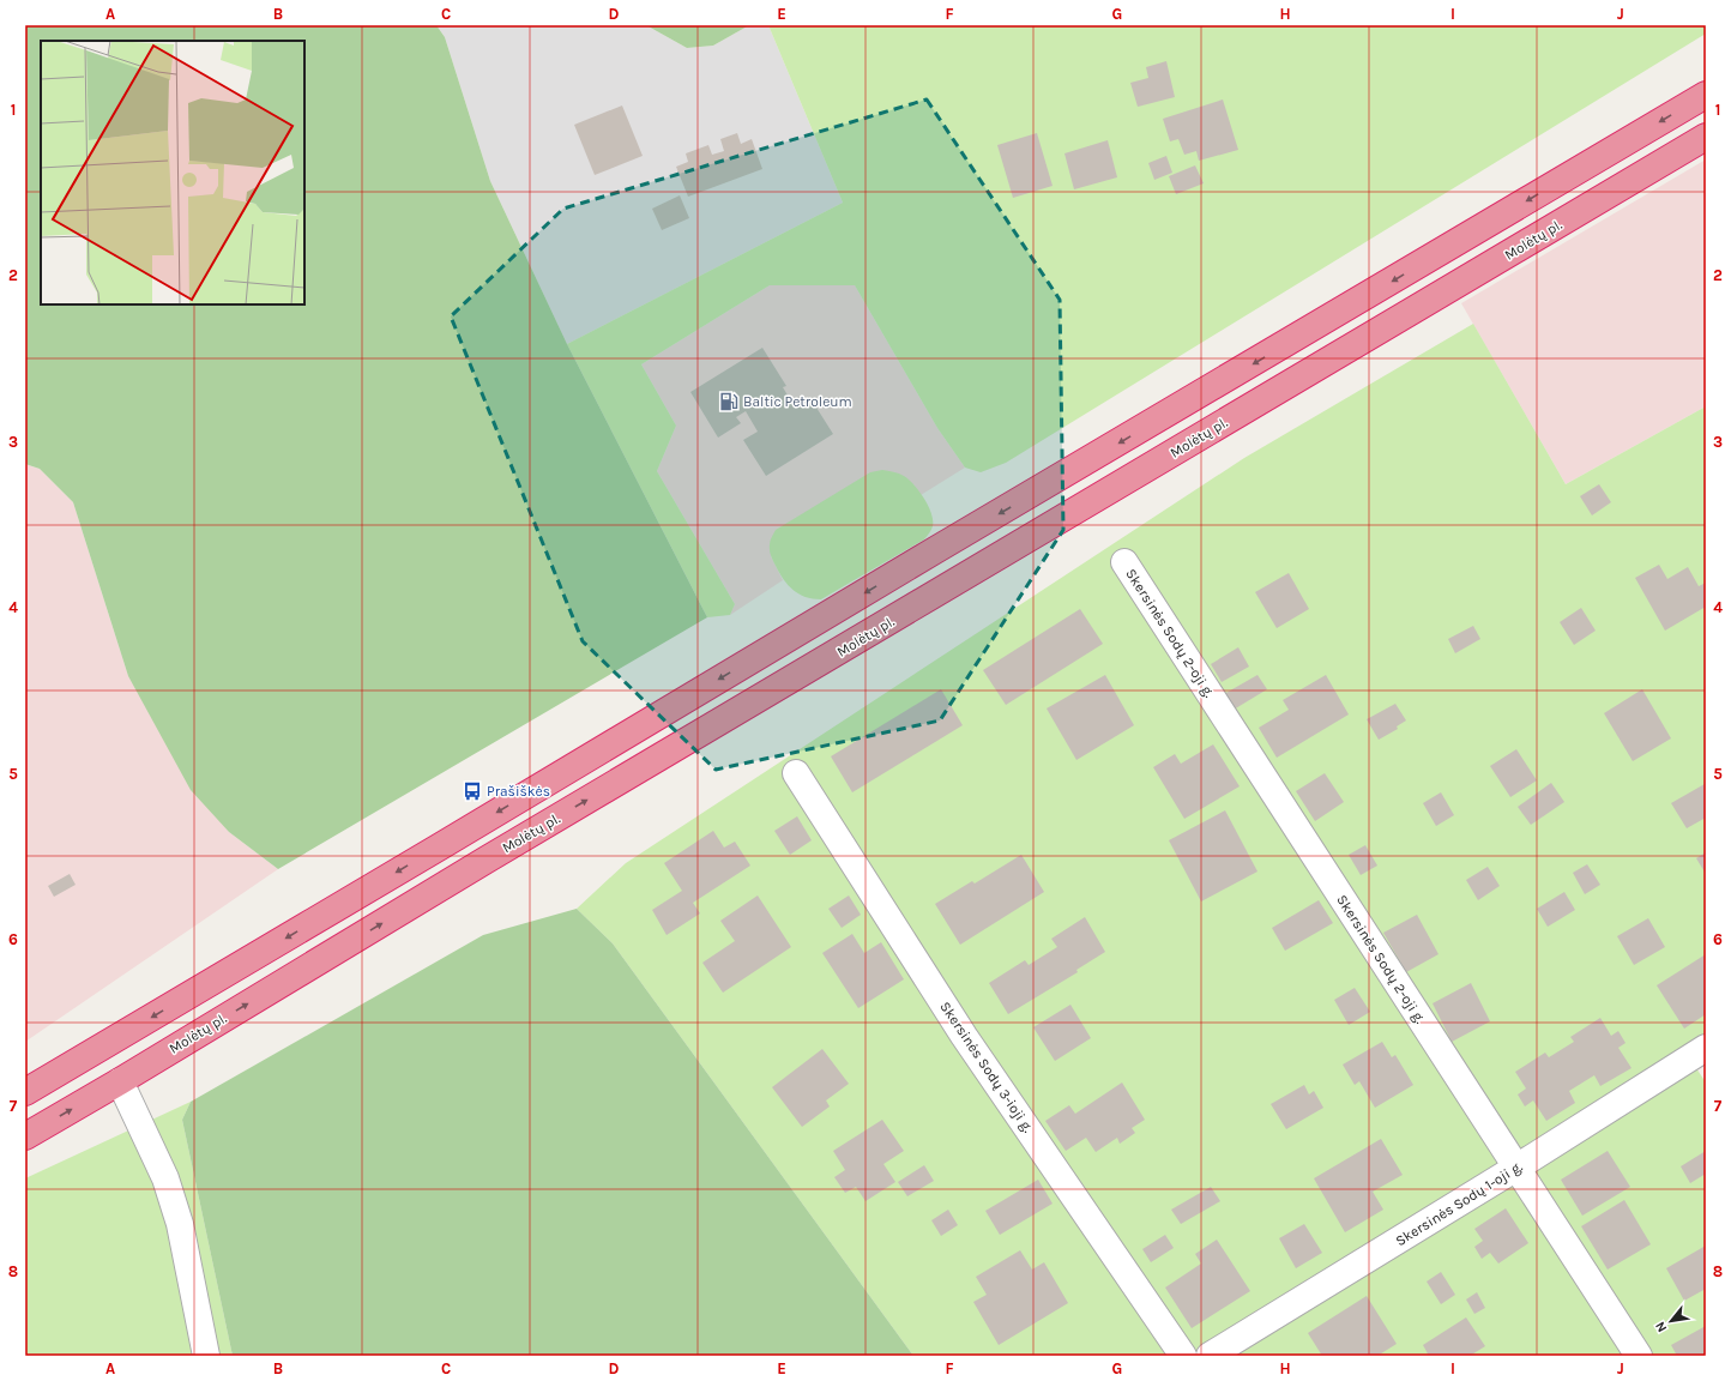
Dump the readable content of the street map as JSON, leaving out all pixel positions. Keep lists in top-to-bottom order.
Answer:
{
  "streets": {
    "highway": ["Molėtų pl."],
    "street": ["Skersinės Sodų 2-oji g.", "Skersinės Sodų 3-ioji g.", "Skersinės Sodų 1-oji g."]
  },
  "crossings": [
    ["Skersinės Sodų 2-oji g.", "Skersinės Sodų 1-oji g."]
  ],
  "places": {
    "fuel station": ["Baltic Petroleum"],
    "bus stop": ["Prašiškės"]
  },
  "north": "bottom left",
  "grid": {
    "columns": [
      "A",
      "B",
      "C",
      "D",
      "E",
      "F",
      "G",
      "H",
      "I",
      "J"
    ],
    "rows": [
      "1",
      "2",
      "3",
      "4",
      "5",
      "6",
      "7",
      "8"
    ]
  }
}
